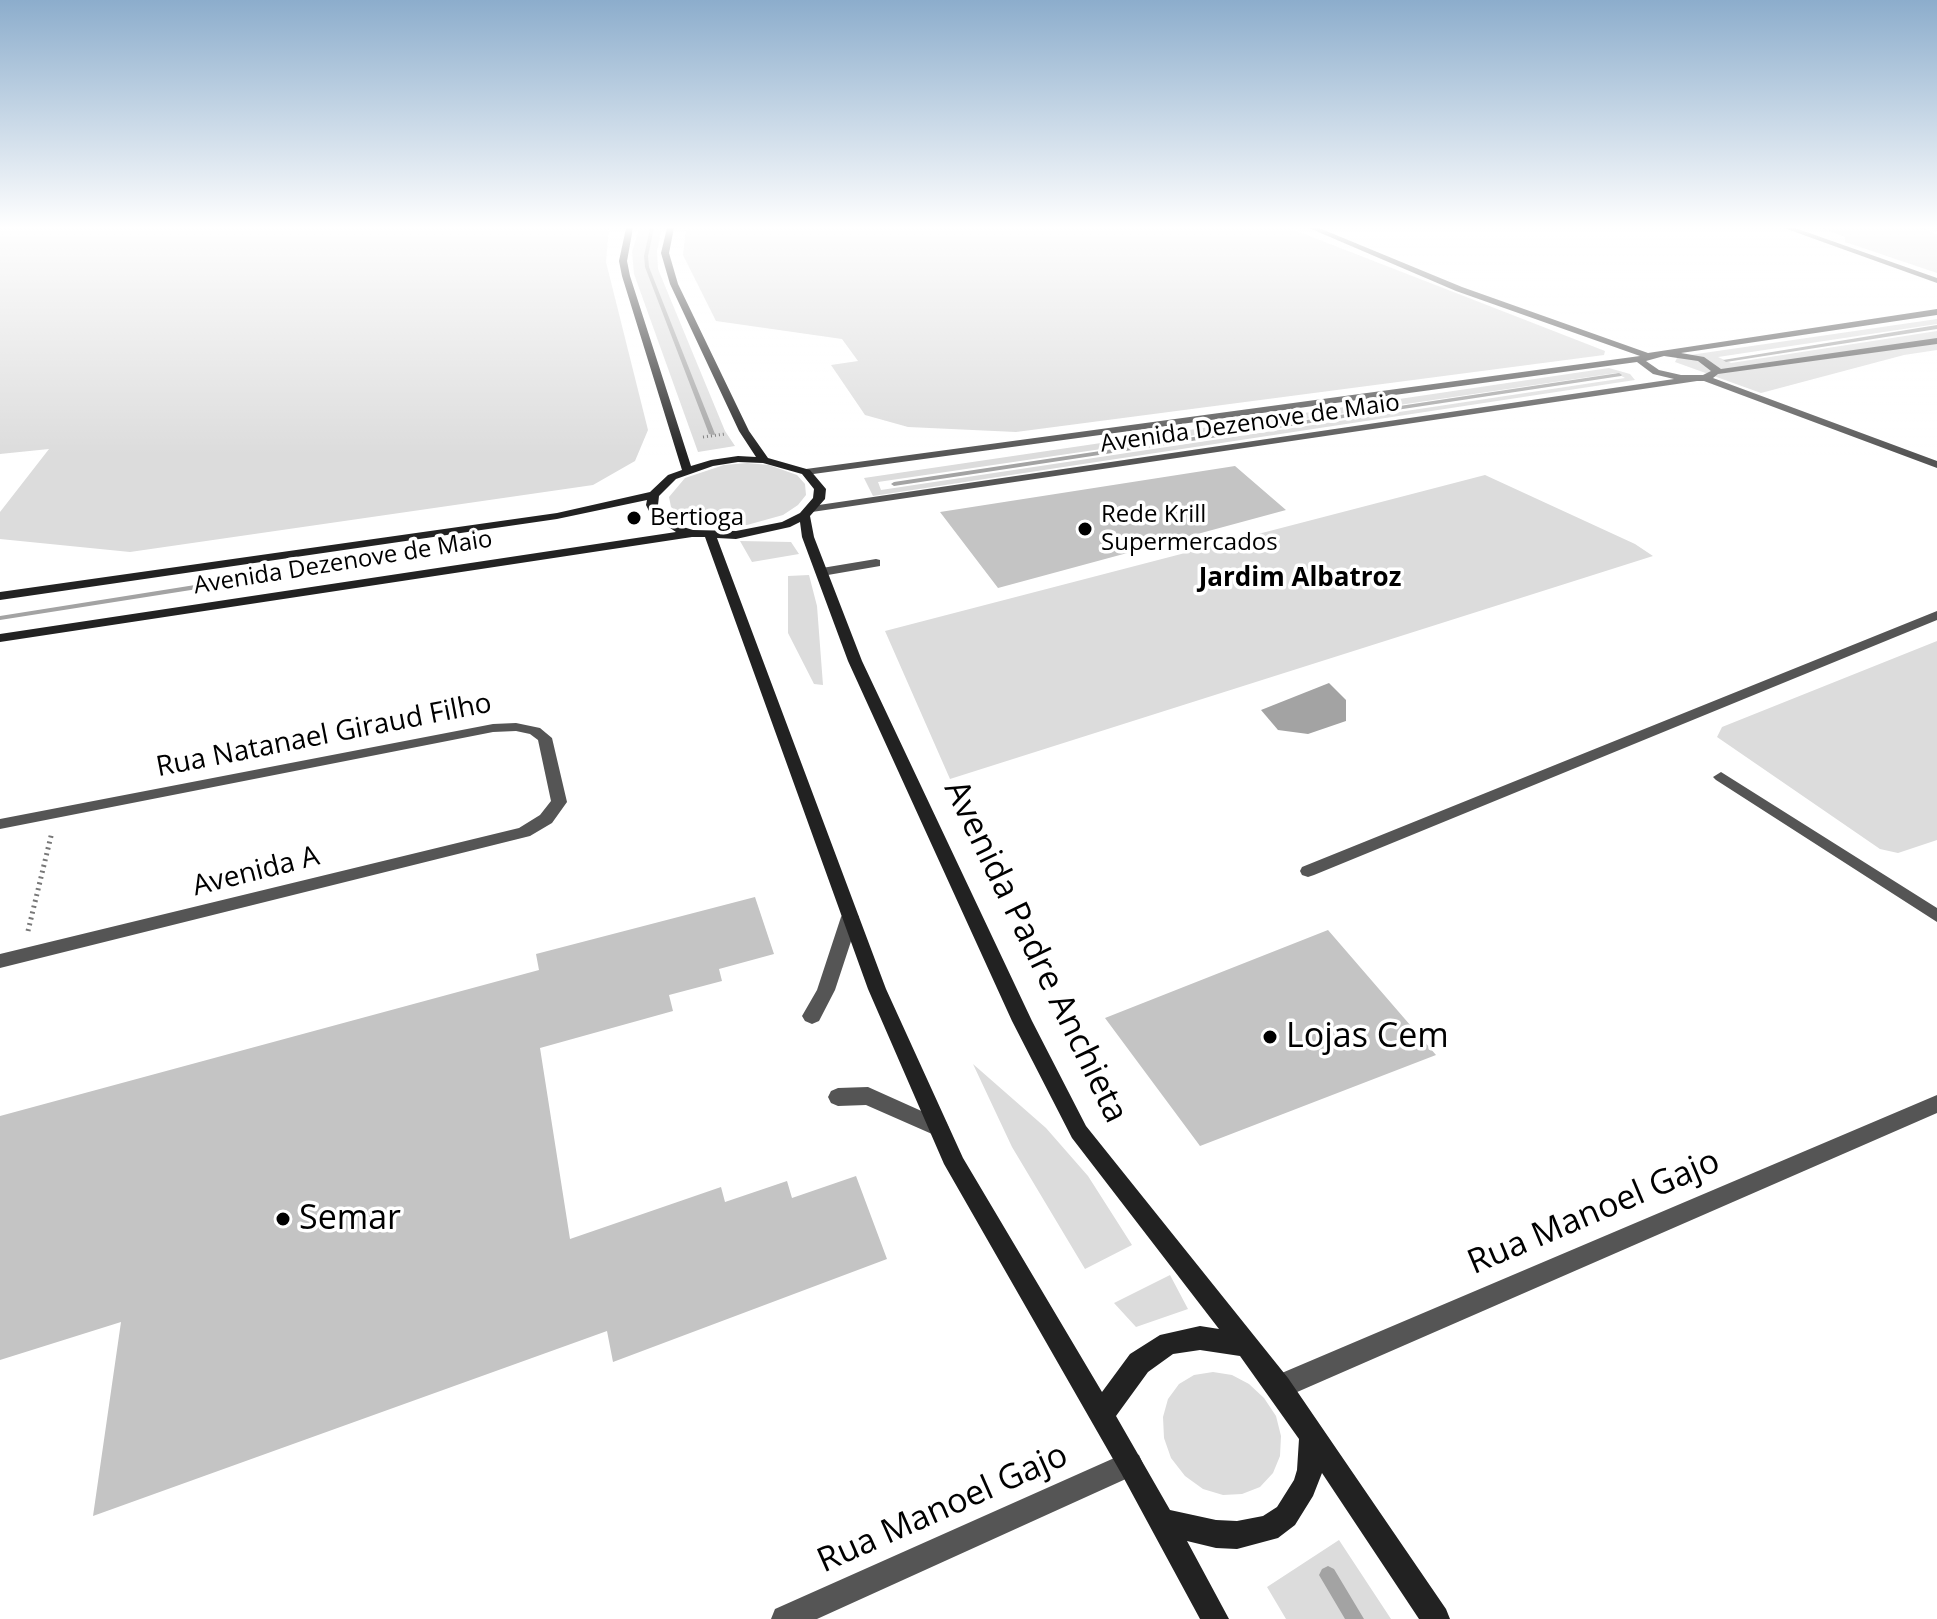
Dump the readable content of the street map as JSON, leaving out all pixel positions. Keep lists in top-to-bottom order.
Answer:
{
  "streets": {
    "main road": ["Avenida Dezenove de Maio", "Avenida Padre Anchieta"],
    "street": ["Rua Natanael Giraud Filho", "Avenida A", "Rua Manoel Gajo"]
  },
  "crossings": [
    ["Avenida Dezenove de Maio", "Avenida Padre Anchieta"],
    ["Rua Natanael Giraud Filho", "Avenida A"],
    ["Avenida Padre Anchieta", "Rua Manoel Gajo"]
  ],
  "districts": ["Jardim Albatroz"],
  "places": [
    "Bertioga",
    "Rede Krill Supermercados",
    "Lojas Cem",
    "Semar"
  ]
}
